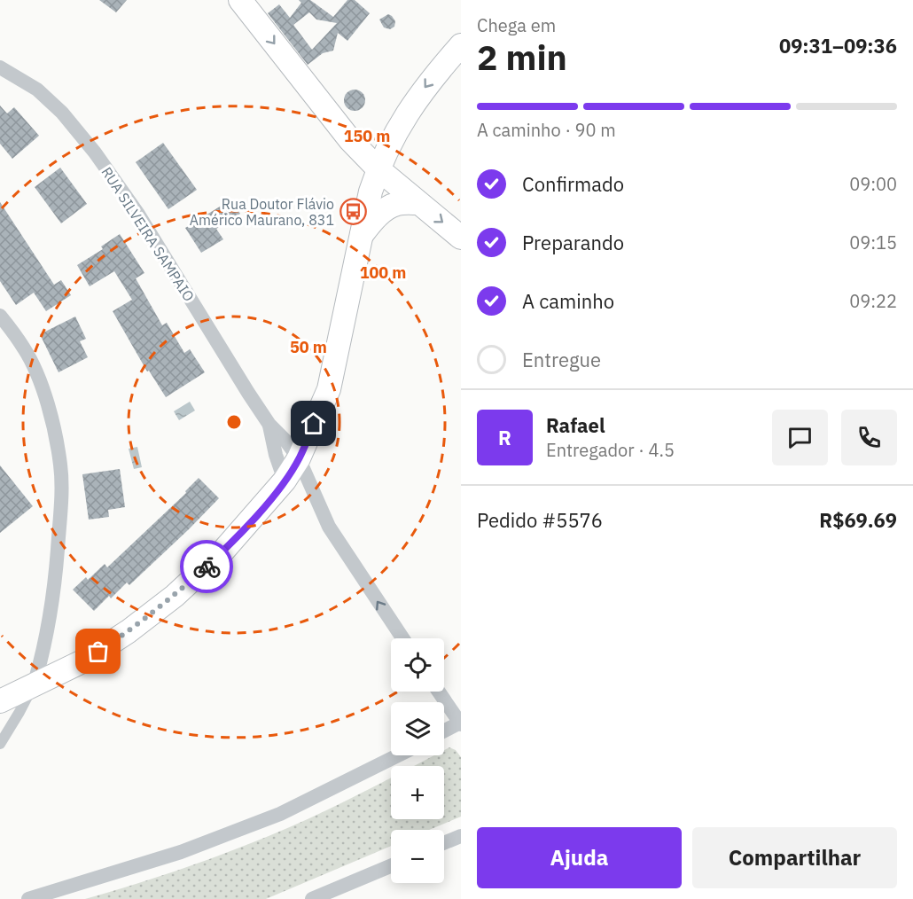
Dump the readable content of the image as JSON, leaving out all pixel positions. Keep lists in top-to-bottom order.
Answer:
{
  "streets": {
    "street": ["RUA SILVEIRA SAMPAIO"]
  },
  "places": {
    "bus stop": ["Rua Doutor Flávio Américo Maurano, 831"]
  },
  "page": {
    "heading": ["2 min", "Chega em", "09:31–09:36"],
    "panel": [
      "Rafael",
      "Entregador · 4.5",
      "Pedido #5576",
      "R$69.69"
    ],
    "bar": "A caminho · 90 m",
    "list": [
      ["Confirmado", "09:00"],
      ["Preparando", "09:15"],
      ["A caminho", "09:22"],
      "Entregue"
    ],
    "round": "R",
    "map_buttons": ["+", "−"],
    "buttons": ["Ajuda", "Compartilhar"]
  },
  "rings": ["150 m", "100 m", "50 m"]
}
